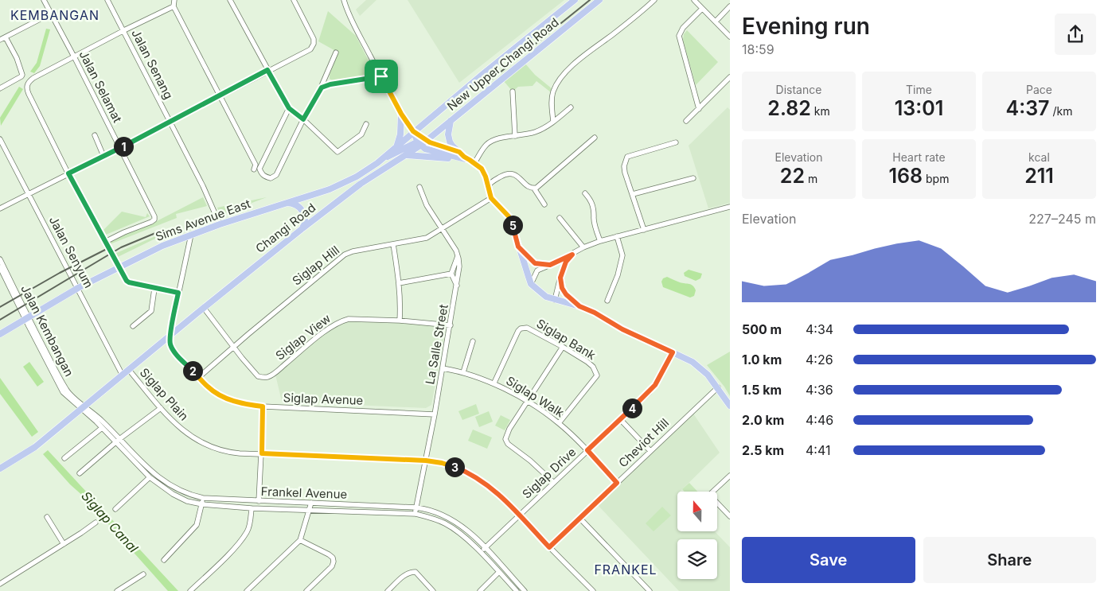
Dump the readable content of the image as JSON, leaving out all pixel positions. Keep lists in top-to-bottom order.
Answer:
{
  "streets": {
    "main road": ["New Upper Changi Road", "Sims Avenue East", "Changi Road"],
    "street": [
      "Jalan Senang",
      "Jalan Selamat",
      "Jalan Senyum",
      "Siglap Hill",
      "Jalan Kembangan",
      "Siglap View",
      "Siglap Bank",
      "La Salle Street",
      "Siglap Plain",
      "Siglap Walk",
      "Siglap Avenue",
      "Cheviot Hill",
      "Siglap Drive",
      "Frankel Avenue"
    ]
  },
  "crossings": [
    ["Jalan Senang", "Sims Avenue East"],
    ["New Upper Changi Road", "Sims Avenue East"],
    ["New Upper Changi Road", "Changi Road"],
    ["Sims Avenue East", "Jalan Senyum"],
    ["Sims Avenue East", "Jalan Kembangan"],
    ["Changi Road", "Jalan Senyum"],
    ["Changi Road", "Jalan Kembangan"],
    ["Changi Road", "Siglap View"],
    ["Changi Road", "Siglap Plain"],
    ["Changi Road", "Siglap Avenue"],
    ["Changi Road", "Frankel Avenue"],
    ["Siglap Hill", "Siglap View"],
    ["Siglap Hill", "La Salle Street"],
    ["Siglap Hill", "Siglap Avenue"],
    ["Jalan Kembangan", "Frankel Avenue"],
    ["Siglap View", "La Salle Street"],
    ["Siglap Bank", "Siglap Walk"],
    ["La Salle Street", "Siglap Plain"],
    ["La Salle Street", "Siglap Walk"],
    ["La Salle Street", "Siglap Avenue"],
    ["La Salle Street", "Frankel Avenue"],
    ["Siglap Plain", "Cheviot Hill"],
    ["Siglap Plain", "Siglap Drive"],
    ["Siglap Walk", "Cheviot Hill"],
    ["Siglap Walk", "Siglap Drive"],
    ["Siglap Drive", "Frankel Avenue"]
  ],
  "districts": ["KEMBANGAN", "FRANKEL"],
  "water": ["Siglap Canal"],
  "north": "top",
  "page": {
    "heading": ["Evening run", "18:59"],
    "stats": [
      ["Distance", "2.82 km"],
      ["Time", "13:01"],
      ["Pace", "4:37 /km"],
      ["Elevation", "22 m"],
      ["Heart rate", "168 bpm"],
      ["kcal", "211"]
    ],
    "pins": [
      "1",
      "5",
      "2",
      "4",
      "3"
    ],
    "chart": ["Elevation", "227–245 m"],
    "list": [
      {
        "name": "500 m",
        "note": "4:34"
      },
      {
        "name": "1.0 km",
        "note": "4:26"
      },
      {
        "name": "1.5 km",
        "note": "4:36"
      },
      {
        "name": "2.0 km",
        "note": "4:46"
      },
      {
        "name": "2.5 km",
        "note": "4:41"
      }
    ],
    "buttons": ["Save", "Share"]
  }
}
